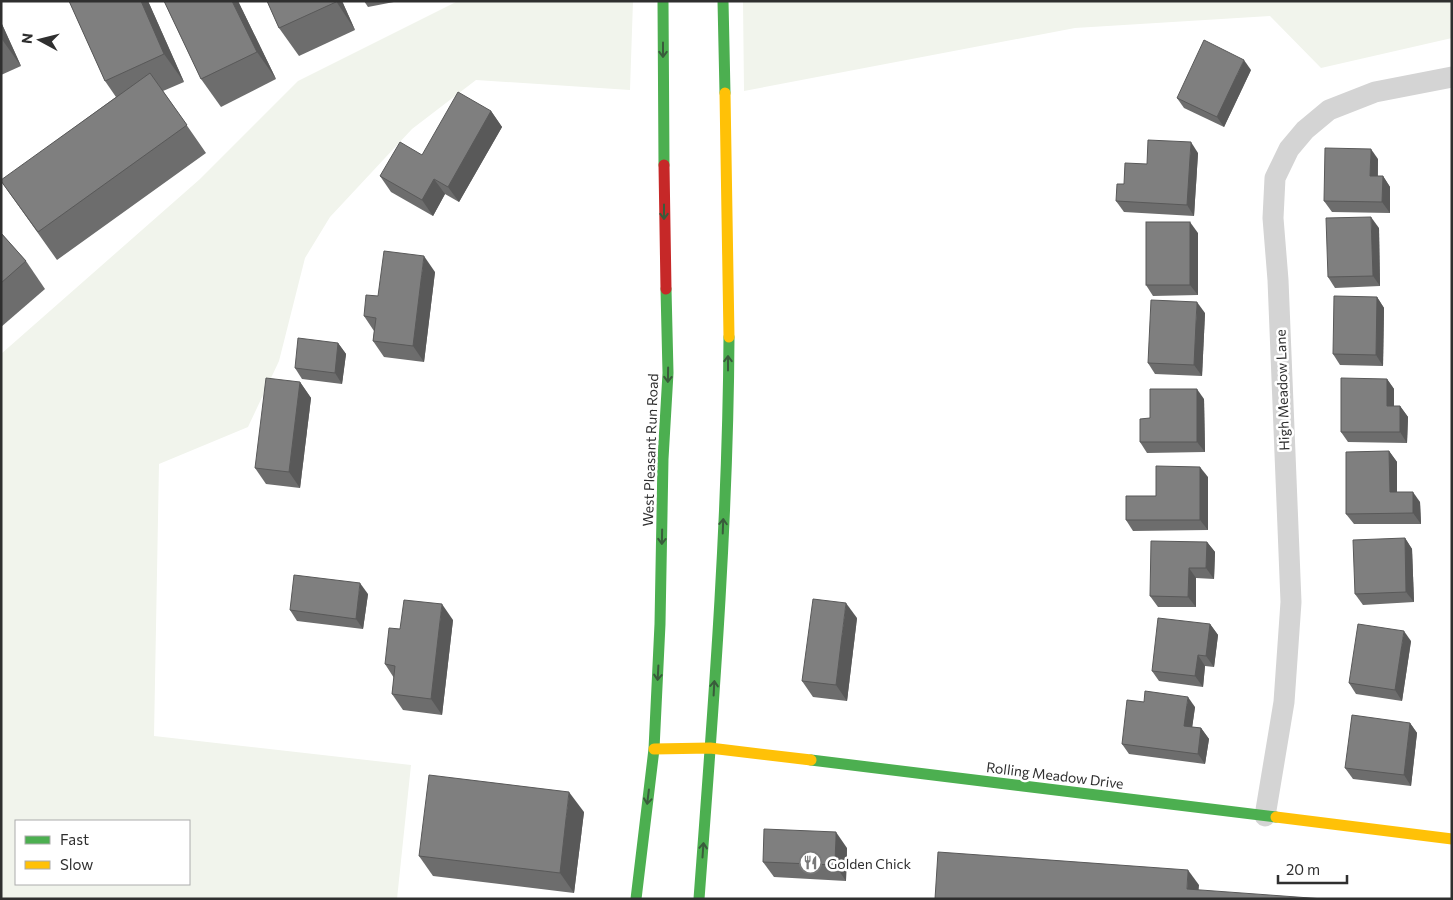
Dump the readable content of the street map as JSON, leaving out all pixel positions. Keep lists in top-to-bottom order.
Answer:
{
  "streets": {
    "main road": ["West Pleasant Run Road", "Rolling Meadow Drive"],
    "street": ["High Meadow Lane"]
  },
  "crossings": [
    ["High Meadow Lane", "Rolling Meadow Drive"],
    ["West Pleasant Run Road", "Rolling Meadow Drive"]
  ],
  "places": {
    "restaurant": ["Golden Chick"]
  },
  "legend": ["Fast", "Slow"],
  "scale_bar": "20 m",
  "north": "left"
}
